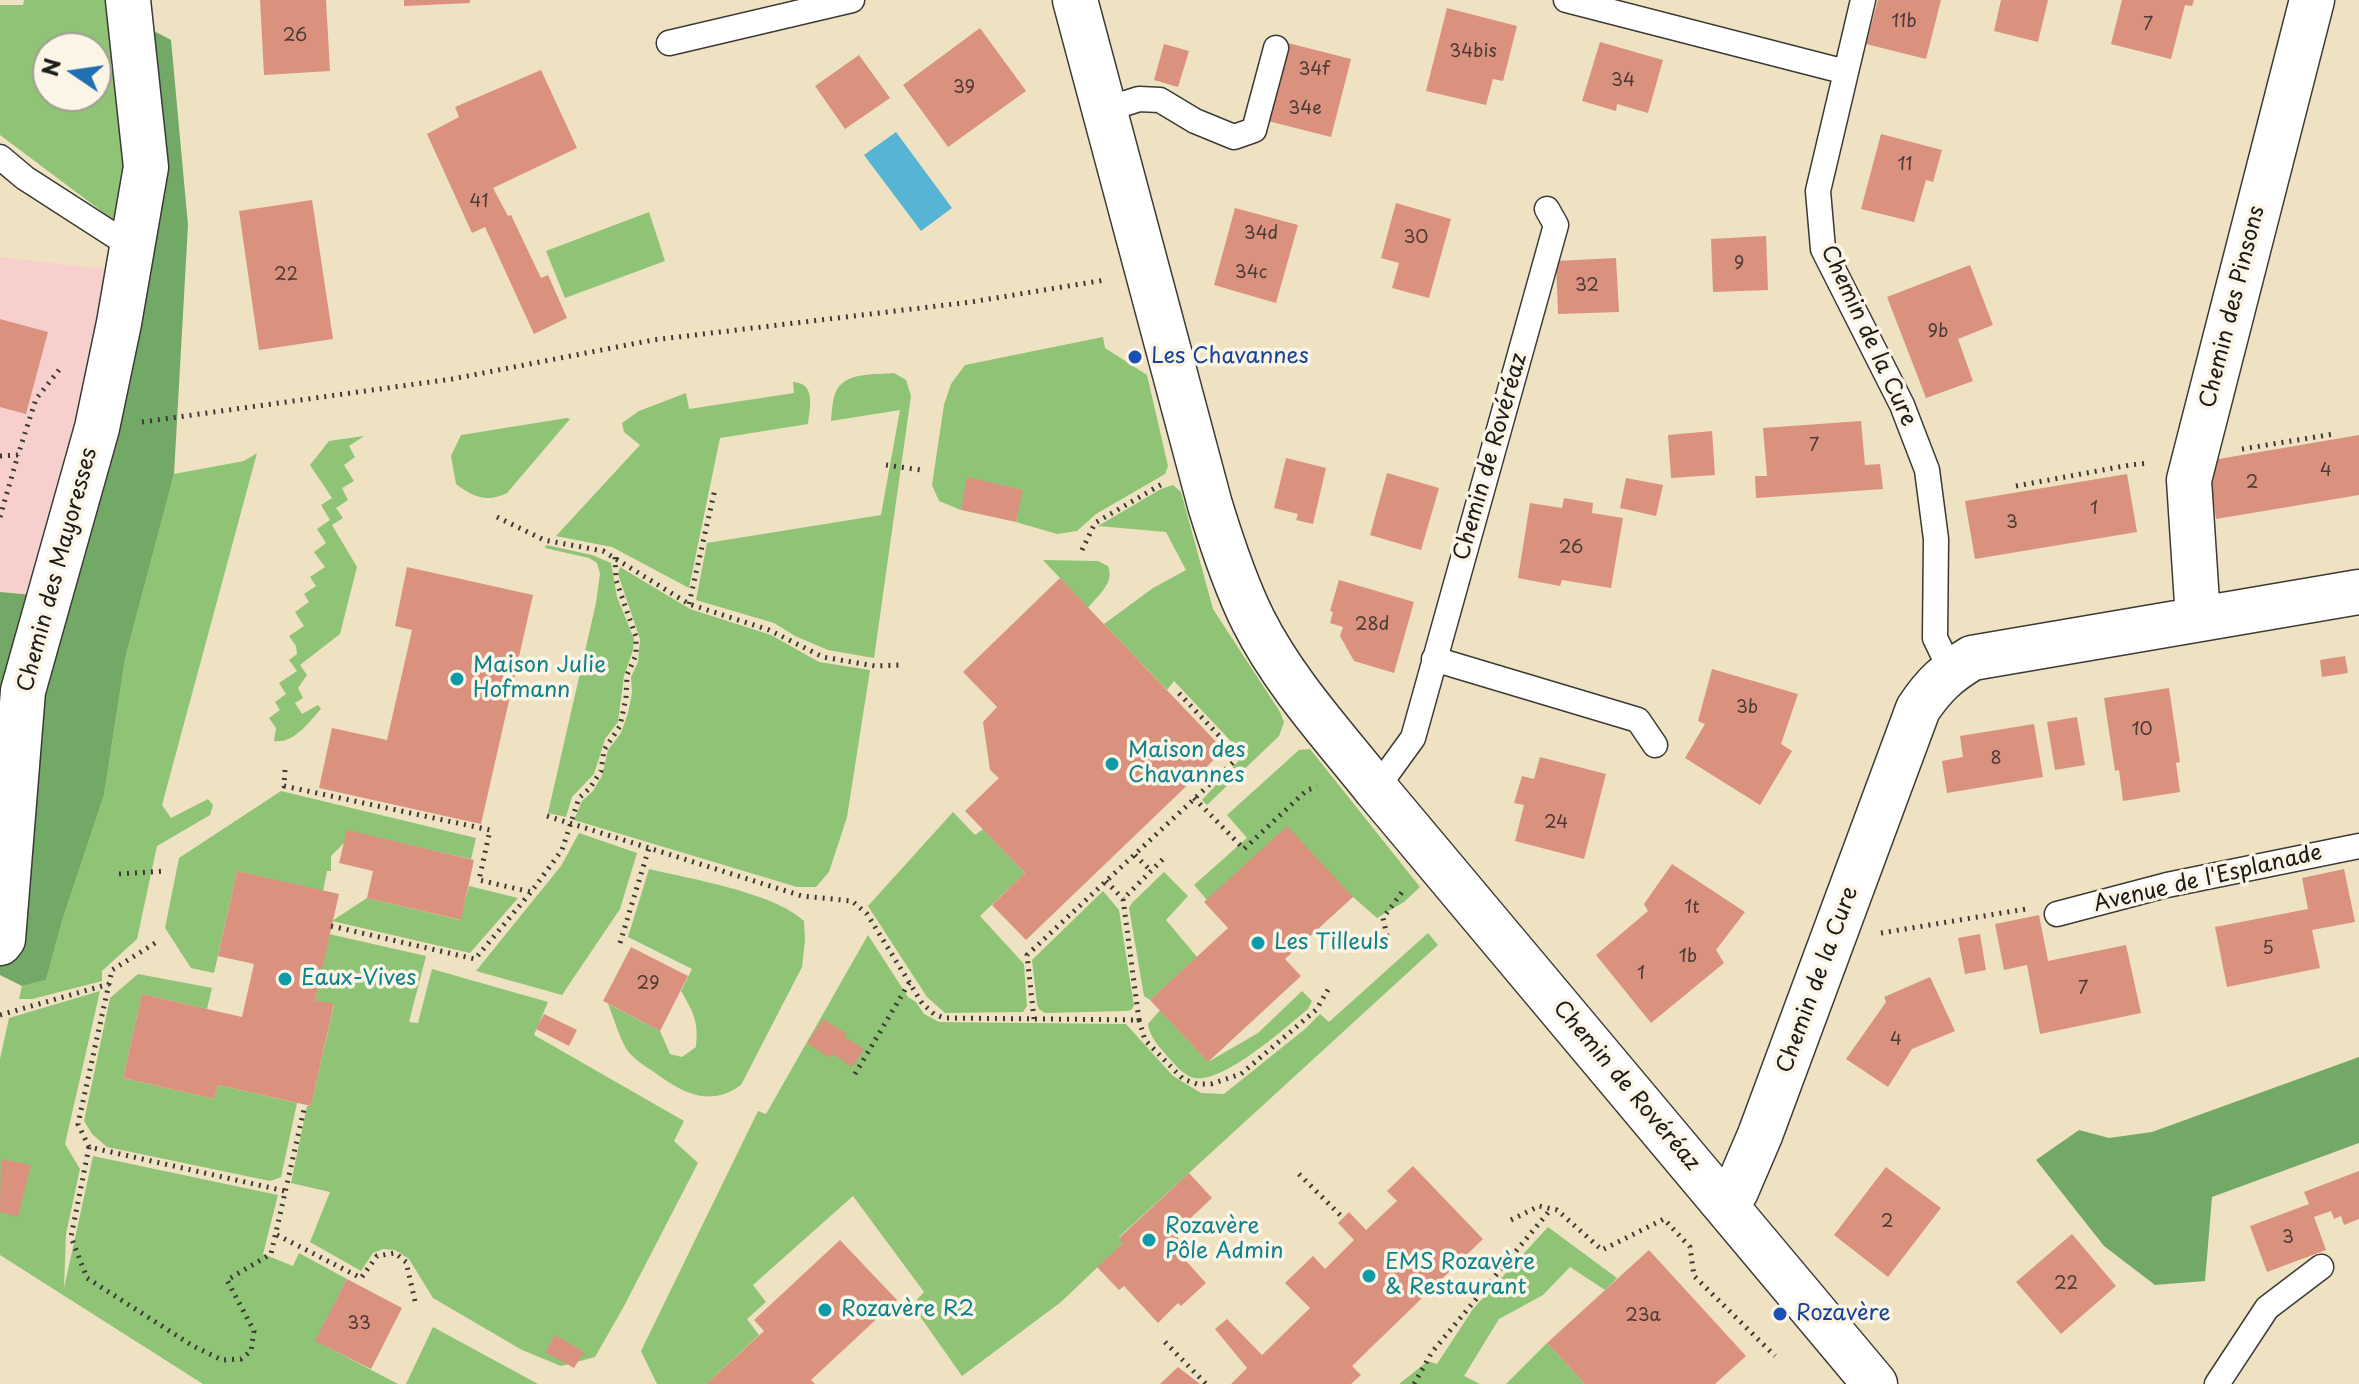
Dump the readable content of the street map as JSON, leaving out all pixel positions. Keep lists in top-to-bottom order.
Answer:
{
  "streets": {
    "street": [
      "Chemin des Pinsons",
      "Chemin de la Cure",
      "Chemin de Rovéréaz",
      "Chemin des Mayoresses"
    ],
    "lane": ["Avenue de l'Esplanade"]
  },
  "crossings": [
    ["Chemin des Pinsons", "Chemin de la Cure"],
    ["Chemin de la Cure", "Chemin de Rovéréaz"]
  ],
  "places": [
    "Les Chavannes",
    "Maison Julie Hofmann",
    "Maison des Chavannes",
    "Les Tilleuls",
    "Eaux-Vives",
    "Rozavère Pôle Admin",
    "EMS Rozavère & Restaurant",
    "Rozavère R2",
    "Rozavère"
  ],
  "house_numbers": [
    "11b",
    "7",
    "26",
    "34bis",
    "34f",
    "34",
    "39",
    "34e",
    "11",
    "41",
    "34d",
    "30",
    "9",
    "34c",
    "22",
    "32",
    "9b",
    "7",
    "4",
    "2",
    "1",
    "3",
    "26",
    "28d",
    "3b",
    "10",
    "8",
    "24",
    "1t",
    "5",
    "1b",
    "1",
    "29",
    "7",
    "4",
    "2",
    "3",
    "22",
    "23a",
    "33"
  ],
  "north": "left"
}
